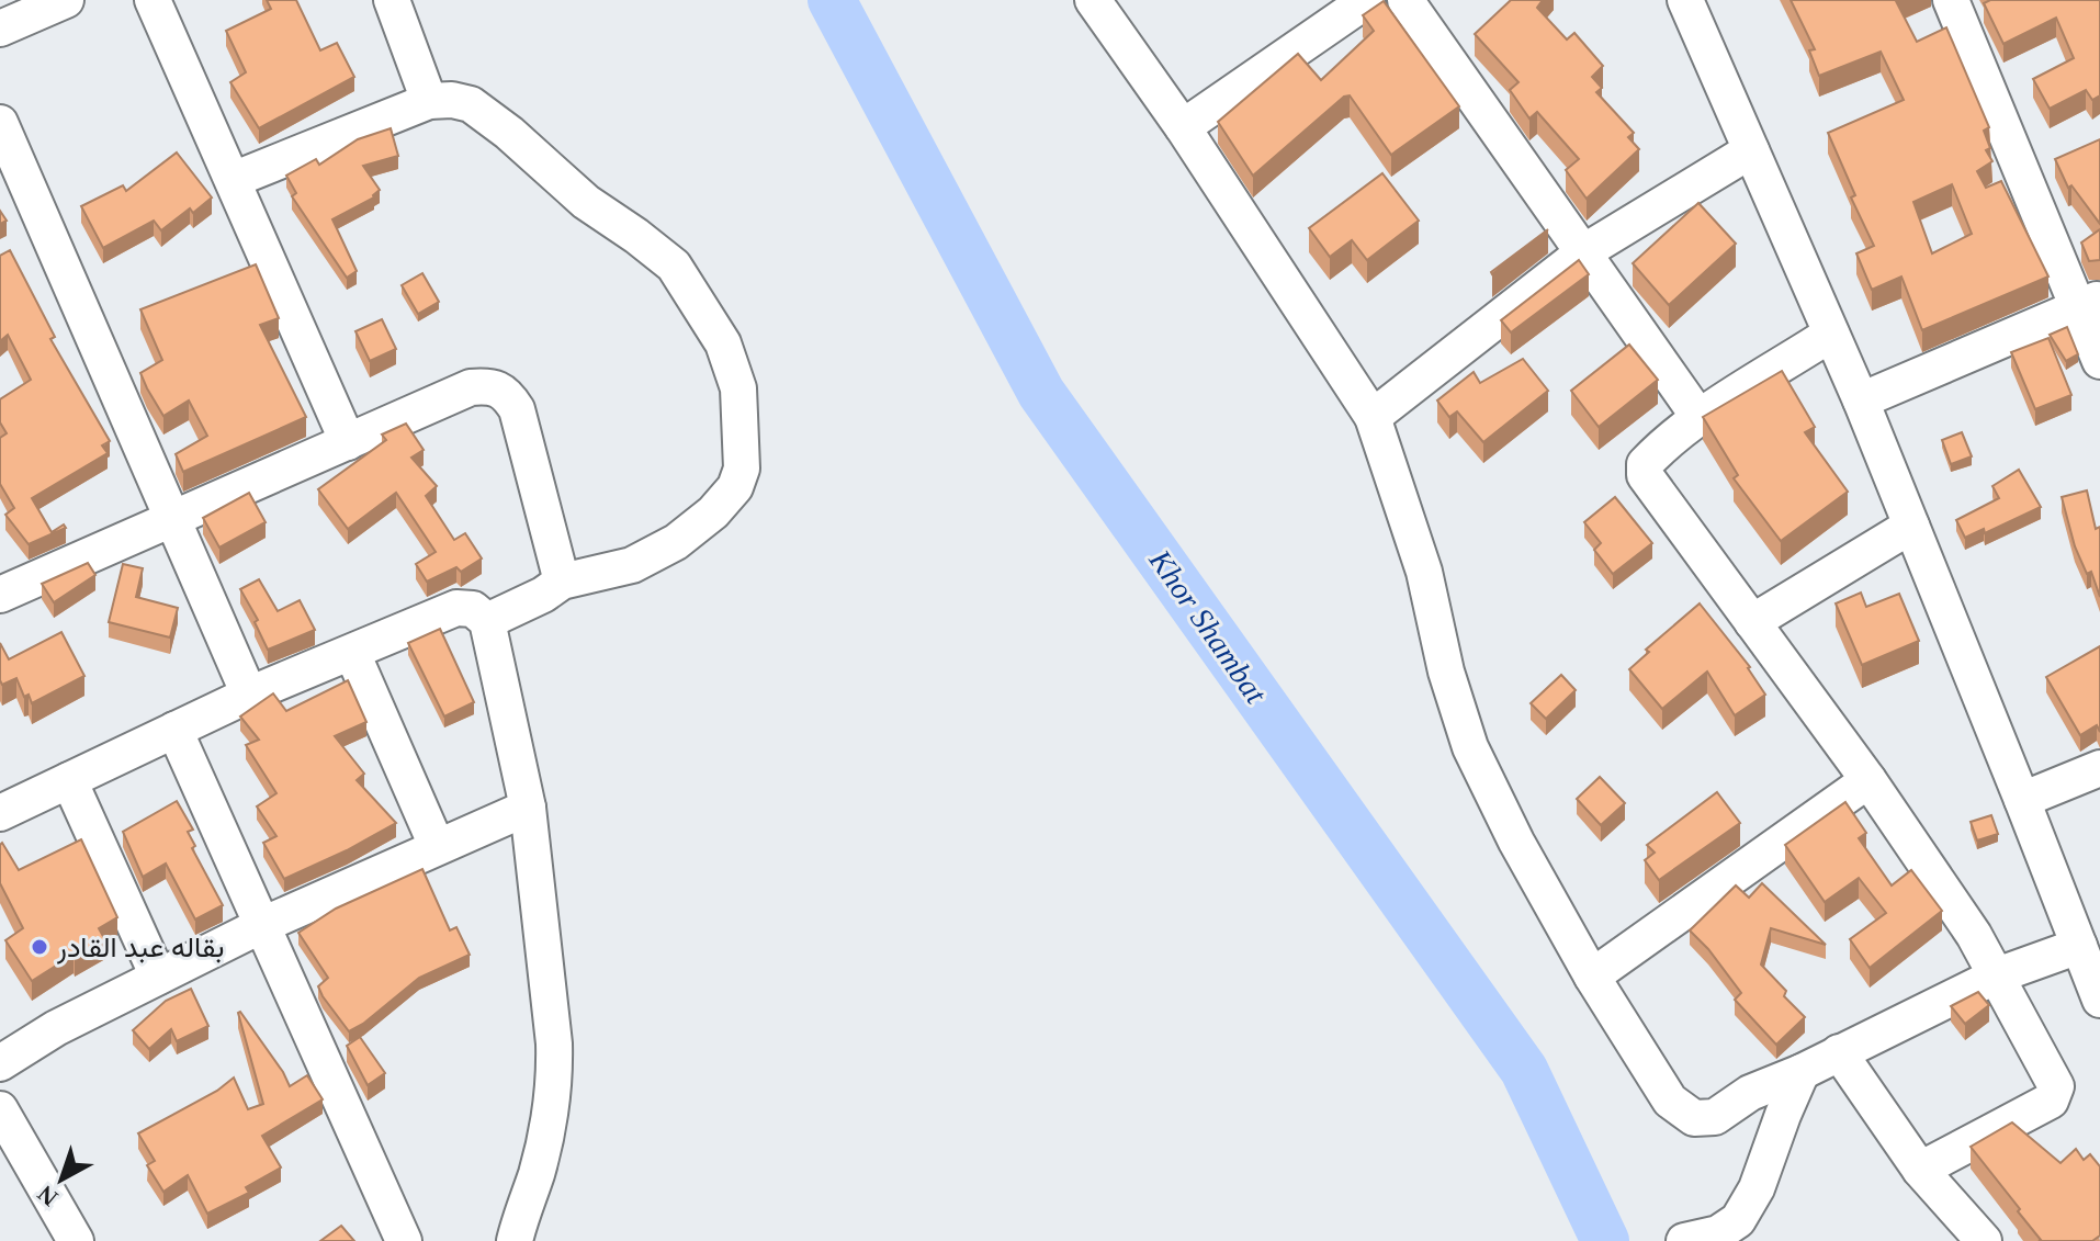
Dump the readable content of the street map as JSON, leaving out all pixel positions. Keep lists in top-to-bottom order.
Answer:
{
  "water": ["Khor Shambat"],
  "places": ["بقاله عبد القادر"],
  "north": "bottom left"
}
